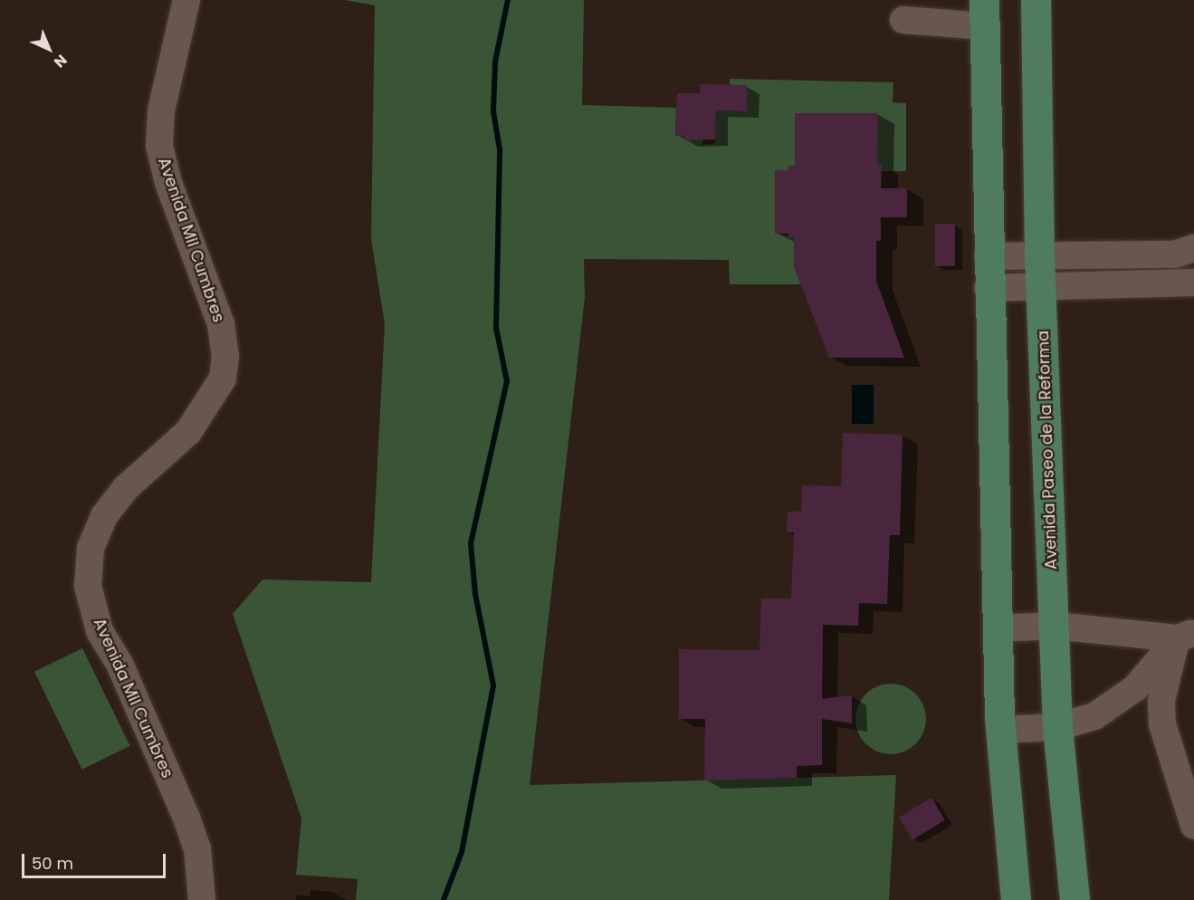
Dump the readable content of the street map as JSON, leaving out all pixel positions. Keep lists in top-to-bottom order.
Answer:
{
  "streets": {
    "main road": ["Avenida Paseo de la Reforma"],
    "street": ["Avenida Mil Cumbres"]
  },
  "scale_bar": "50 m",
  "north": "bottom right"
}
